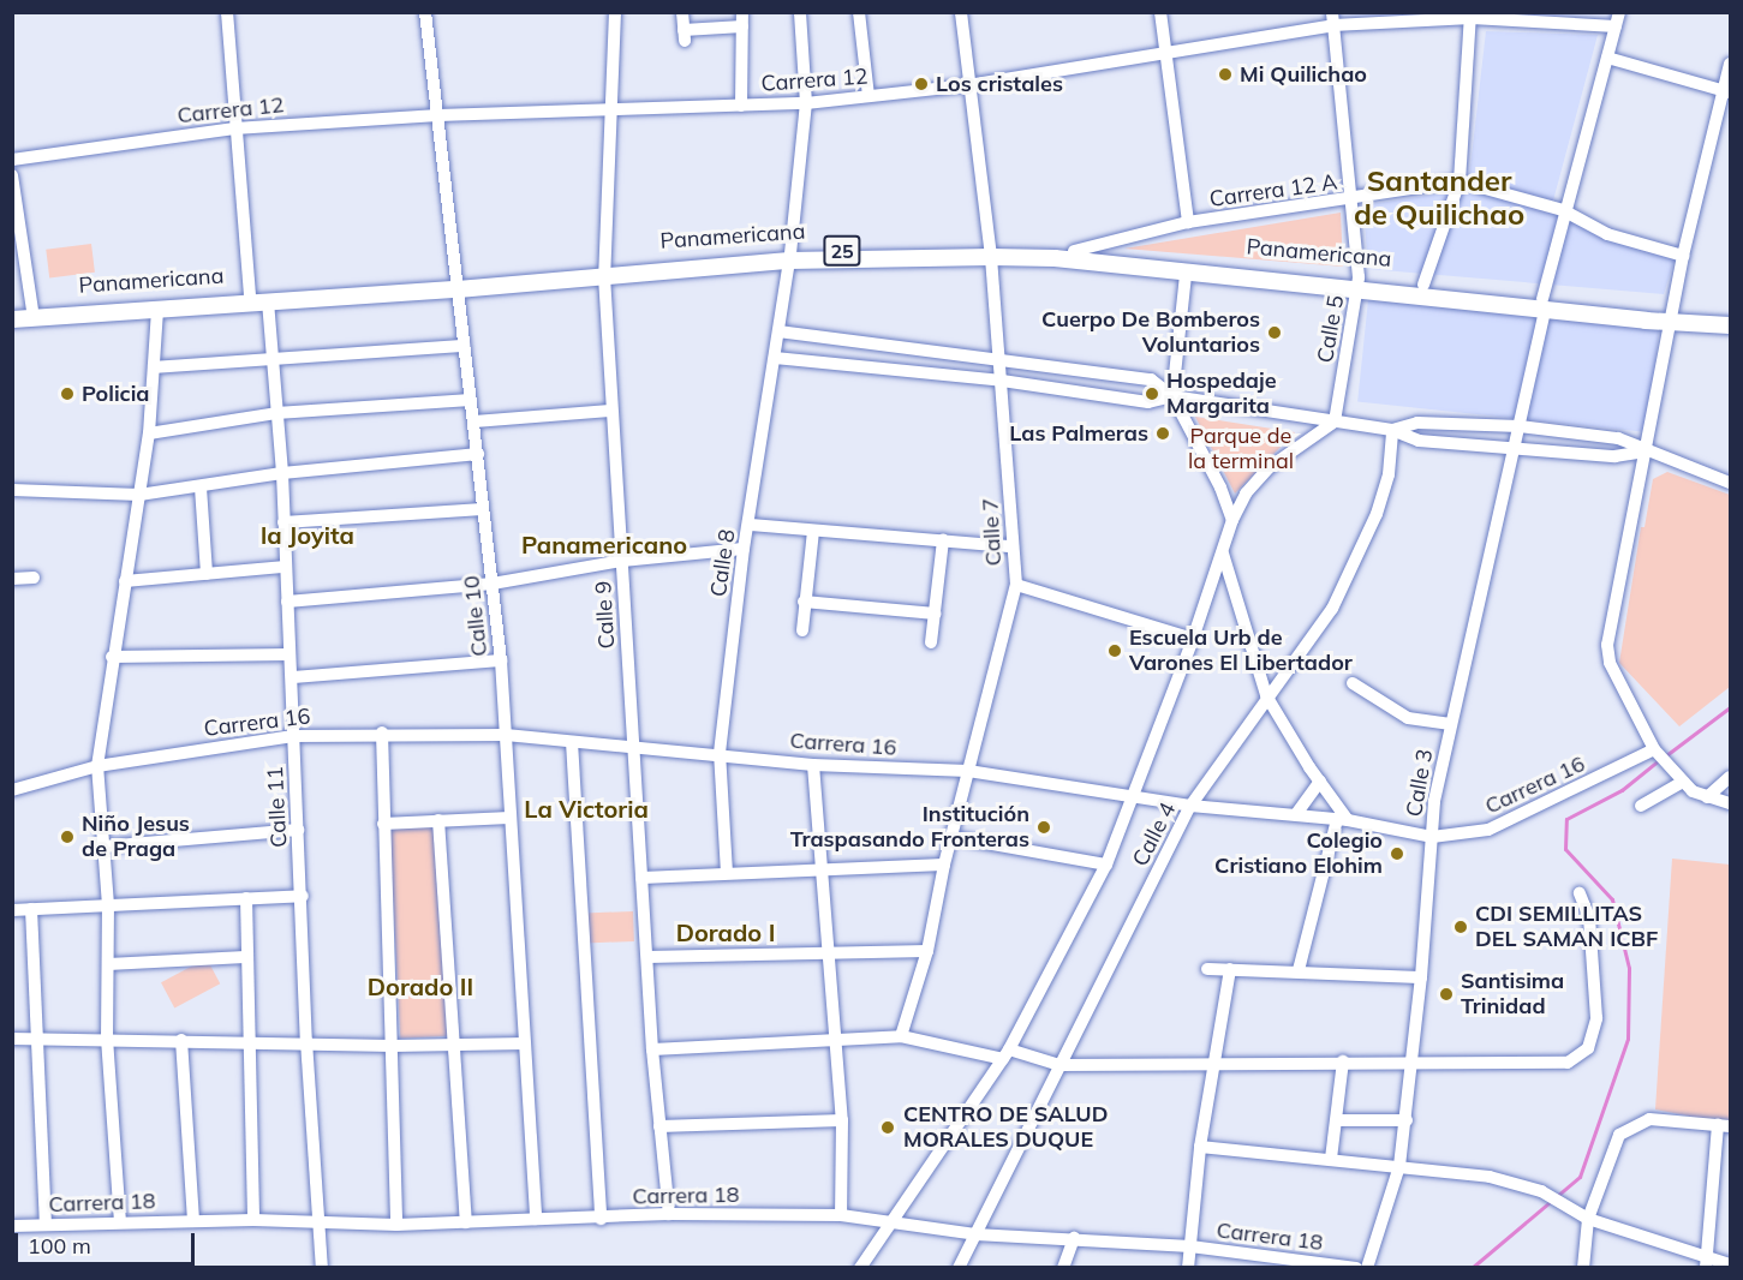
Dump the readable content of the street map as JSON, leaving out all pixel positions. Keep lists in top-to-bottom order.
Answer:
{
  "streets": {
    "main road": ["Panamericana", "25"],
    "street": [
      "Carrera 12",
      "Carrera 12 A",
      "Calle 5",
      "Calle 7",
      "Calle 8",
      "Calle 9",
      "Calle 10",
      "Carrera 16",
      "Calle 3",
      "Calle 11",
      "Calle 4",
      "Carrera 18"
    ]
  },
  "crossings": [
    ["Carrera 12", "Calle 5"],
    ["Carrera 12", "Calle 7"],
    ["Carrera 12", "Calle 8"],
    ["Carrera 12", "Calle 9"],
    ["Carrera 12", "Calle 10"],
    ["Carrera 12", "Calle 3"],
    ["Carrera 12 A", "Panamericana"],
    ["Carrera 12 A", "Calle 5"],
    ["Carrera 12 A", "Calle 3"],
    ["Panamericana", "Calle 5"],
    ["Panamericana", "Calle 7"],
    ["Panamericana", "Calle 8"],
    ["Panamericana", "Calle 9"],
    ["Panamericana", "Calle 10"],
    ["Panamericana", "Calle 3"],
    ["Panamericana", "Calle 11"],
    ["Calle 7", "Carrera 16"],
    ["Calle 8", "Carrera 16"],
    ["Calle 9", "Carrera 16"],
    ["Calle 9", "Carrera 18"],
    ["Calle 10", "Carrera 16"],
    ["Calle 10", "Carrera 18"],
    ["Carrera 16", "Calle 3"],
    ["Carrera 16", "Calle 11"],
    ["Carrera 16", "Calle 4"],
    ["Calle 11", "Carrera 18"],
    ["Calle 4", "Carrera 18"]
  ],
  "districts": [
    "Santander de Quilichao",
    "la Joyita",
    "Panamericano",
    "La Victoria",
    "Dorado I",
    "Dorado II"
  ],
  "parks": ["Parque de la terminal"],
  "places": [
    "Mi Quilichao",
    "Los cristales",
    "Cuerpo De Bomberos Voluntarios",
    "Policia",
    "Hospedaje Margarita",
    "Las Palmeras",
    "Escuela Urb de Varones El Libertador",
    "Institución Traspasando Fronteras",
    "Niño Jesus de Praga",
    "Colegio Cristiano Elohim",
    "CDI SEMILLITAS DEL SAMAN ICBF",
    "Santisima Trinidad",
    "CENTRO DE SALUD MORALES DUQUE"
  ],
  "scale_bar": "100 m"
}
